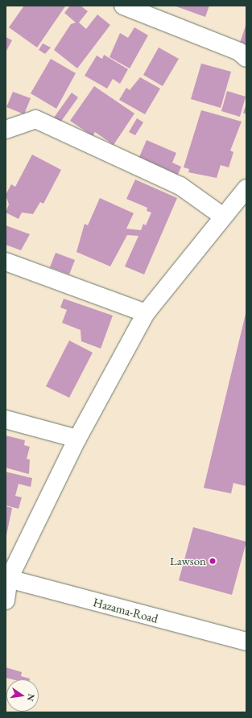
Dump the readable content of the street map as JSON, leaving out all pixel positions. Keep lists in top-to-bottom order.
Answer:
{
  "streets": {
    "street": ["Hazama-Road"]
  },
  "places": ["Lawson"],
  "north": "right"
}
